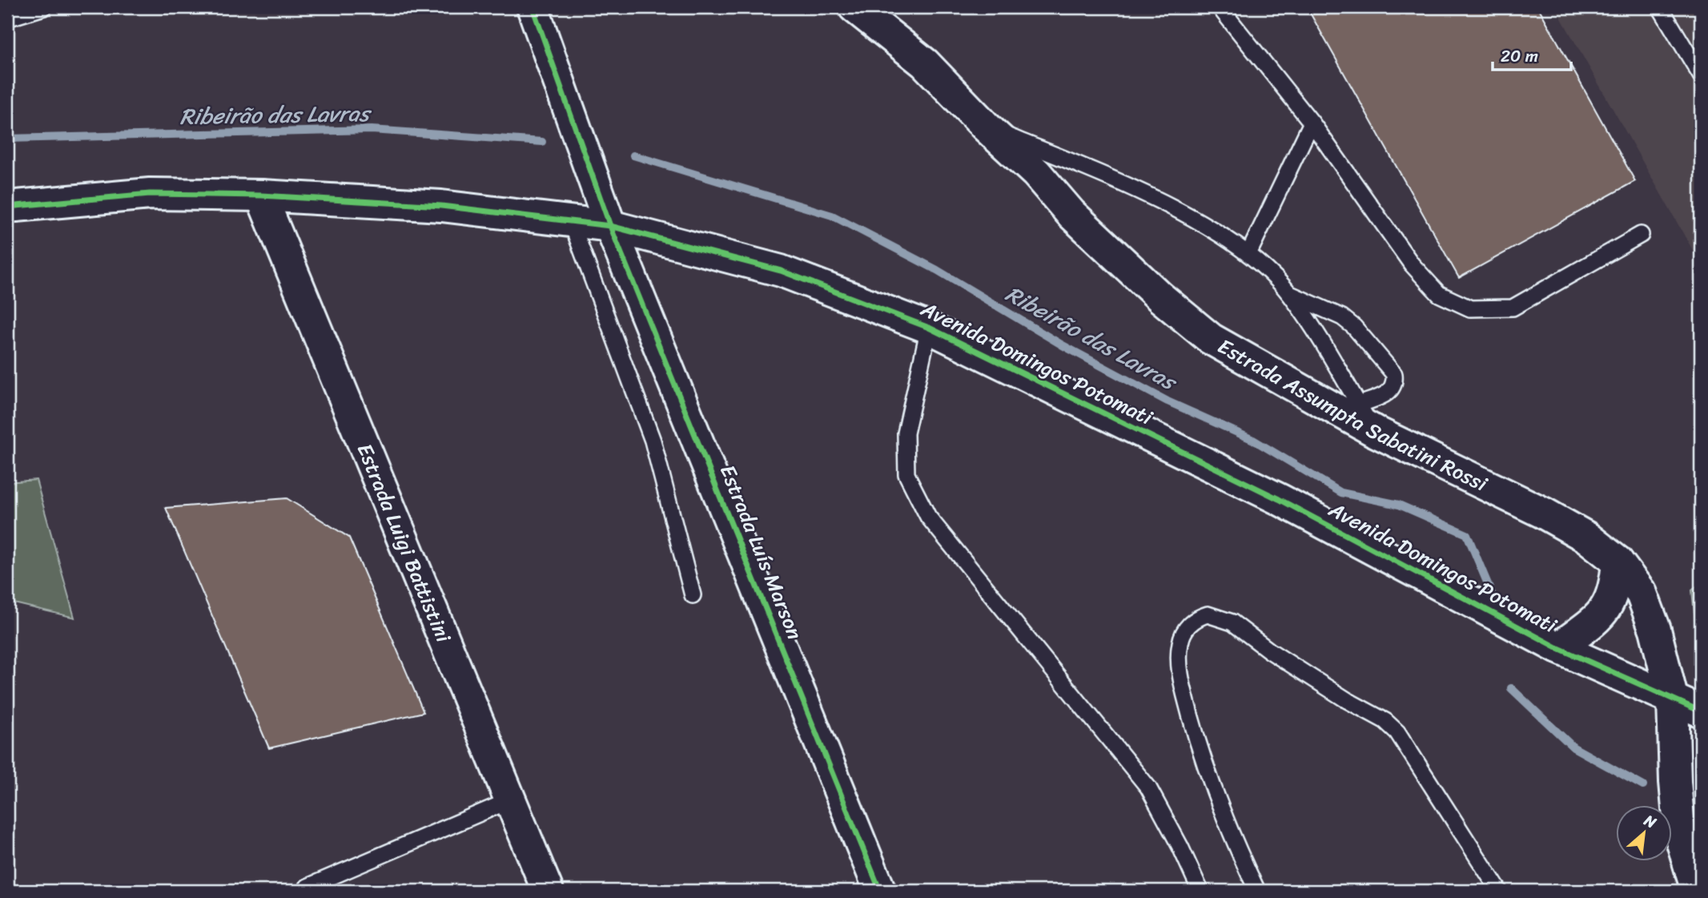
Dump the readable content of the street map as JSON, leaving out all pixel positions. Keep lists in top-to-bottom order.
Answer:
{
  "streets": {
    "street": [
      "Avenida Domingos Potomati",
      "Estrada Assumpta Sabatini Rossi",
      "Estrada Luigi Battistini",
      "Estrada Luís Marson"
    ]
  },
  "crossings": [
    ["Avenida Domingos Potomati", "Estrada Assumpta Sabatini Rossi"],
    ["Avenida Domingos Potomati", "Estrada Luigi Battistini"],
    ["Avenida Domingos Potomati", "Estrada Luís Marson"]
  ],
  "water": ["Ribeirão das Lavras"],
  "scale_bar": "20 m",
  "north": "top right"
}
